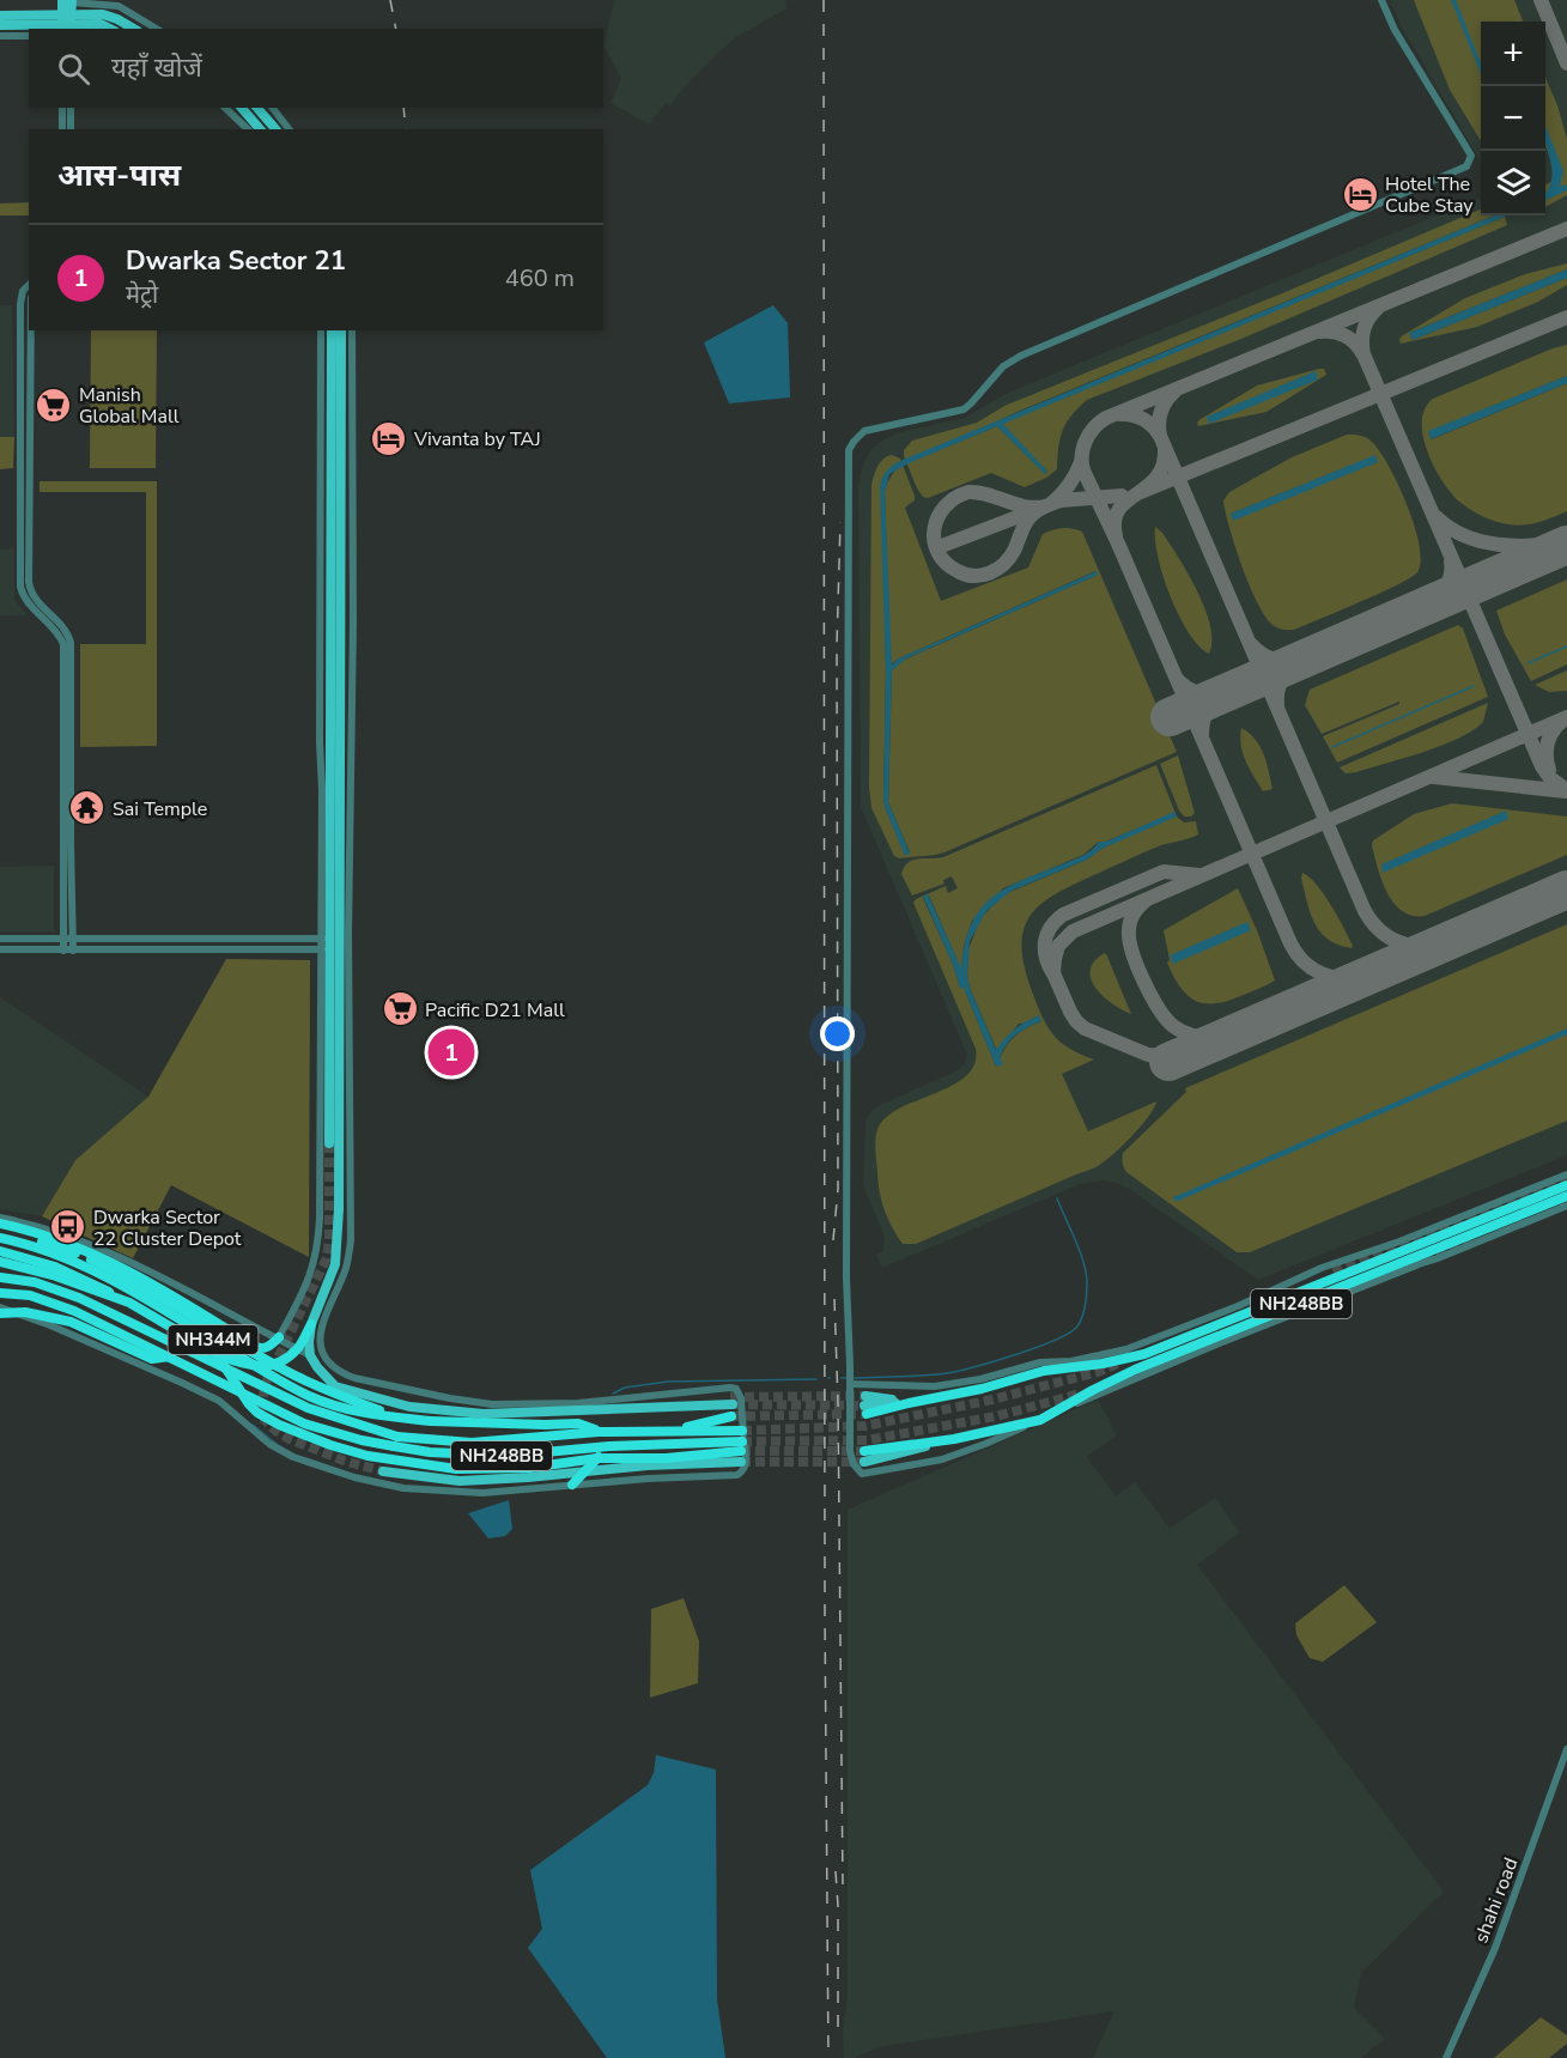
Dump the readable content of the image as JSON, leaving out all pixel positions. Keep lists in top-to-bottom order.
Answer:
{
  "streets": {
    "highway": ["NH248BB", "NH344M"],
    "street": ["shahi road"]
  },
  "crossings": [
    ["NH248BB", "NH344M"]
  ],
  "places": {
    "hotel": ["Hotel The Cube Stay", "Vivanta by TAJ"],
    "supermarket": ["Manish Global Mall", "Pacific D21 Mall"],
    "temple": ["Sai Temple"],
    "bus stop": ["Dwarka Sector 22 Cluster Depot"]
  },
  "page": {
    "map_buttons": ["+", "−"],
    "search": "यहाँ खोजें",
    "heading": "आस-पास",
    "list": [
      {
        "mark": "1",
        "name": "Dwarka Sector 21",
        "note": "मेट्रो",
        "value": "460 m"
      }
    ],
    "pins": "1"
  }
}
